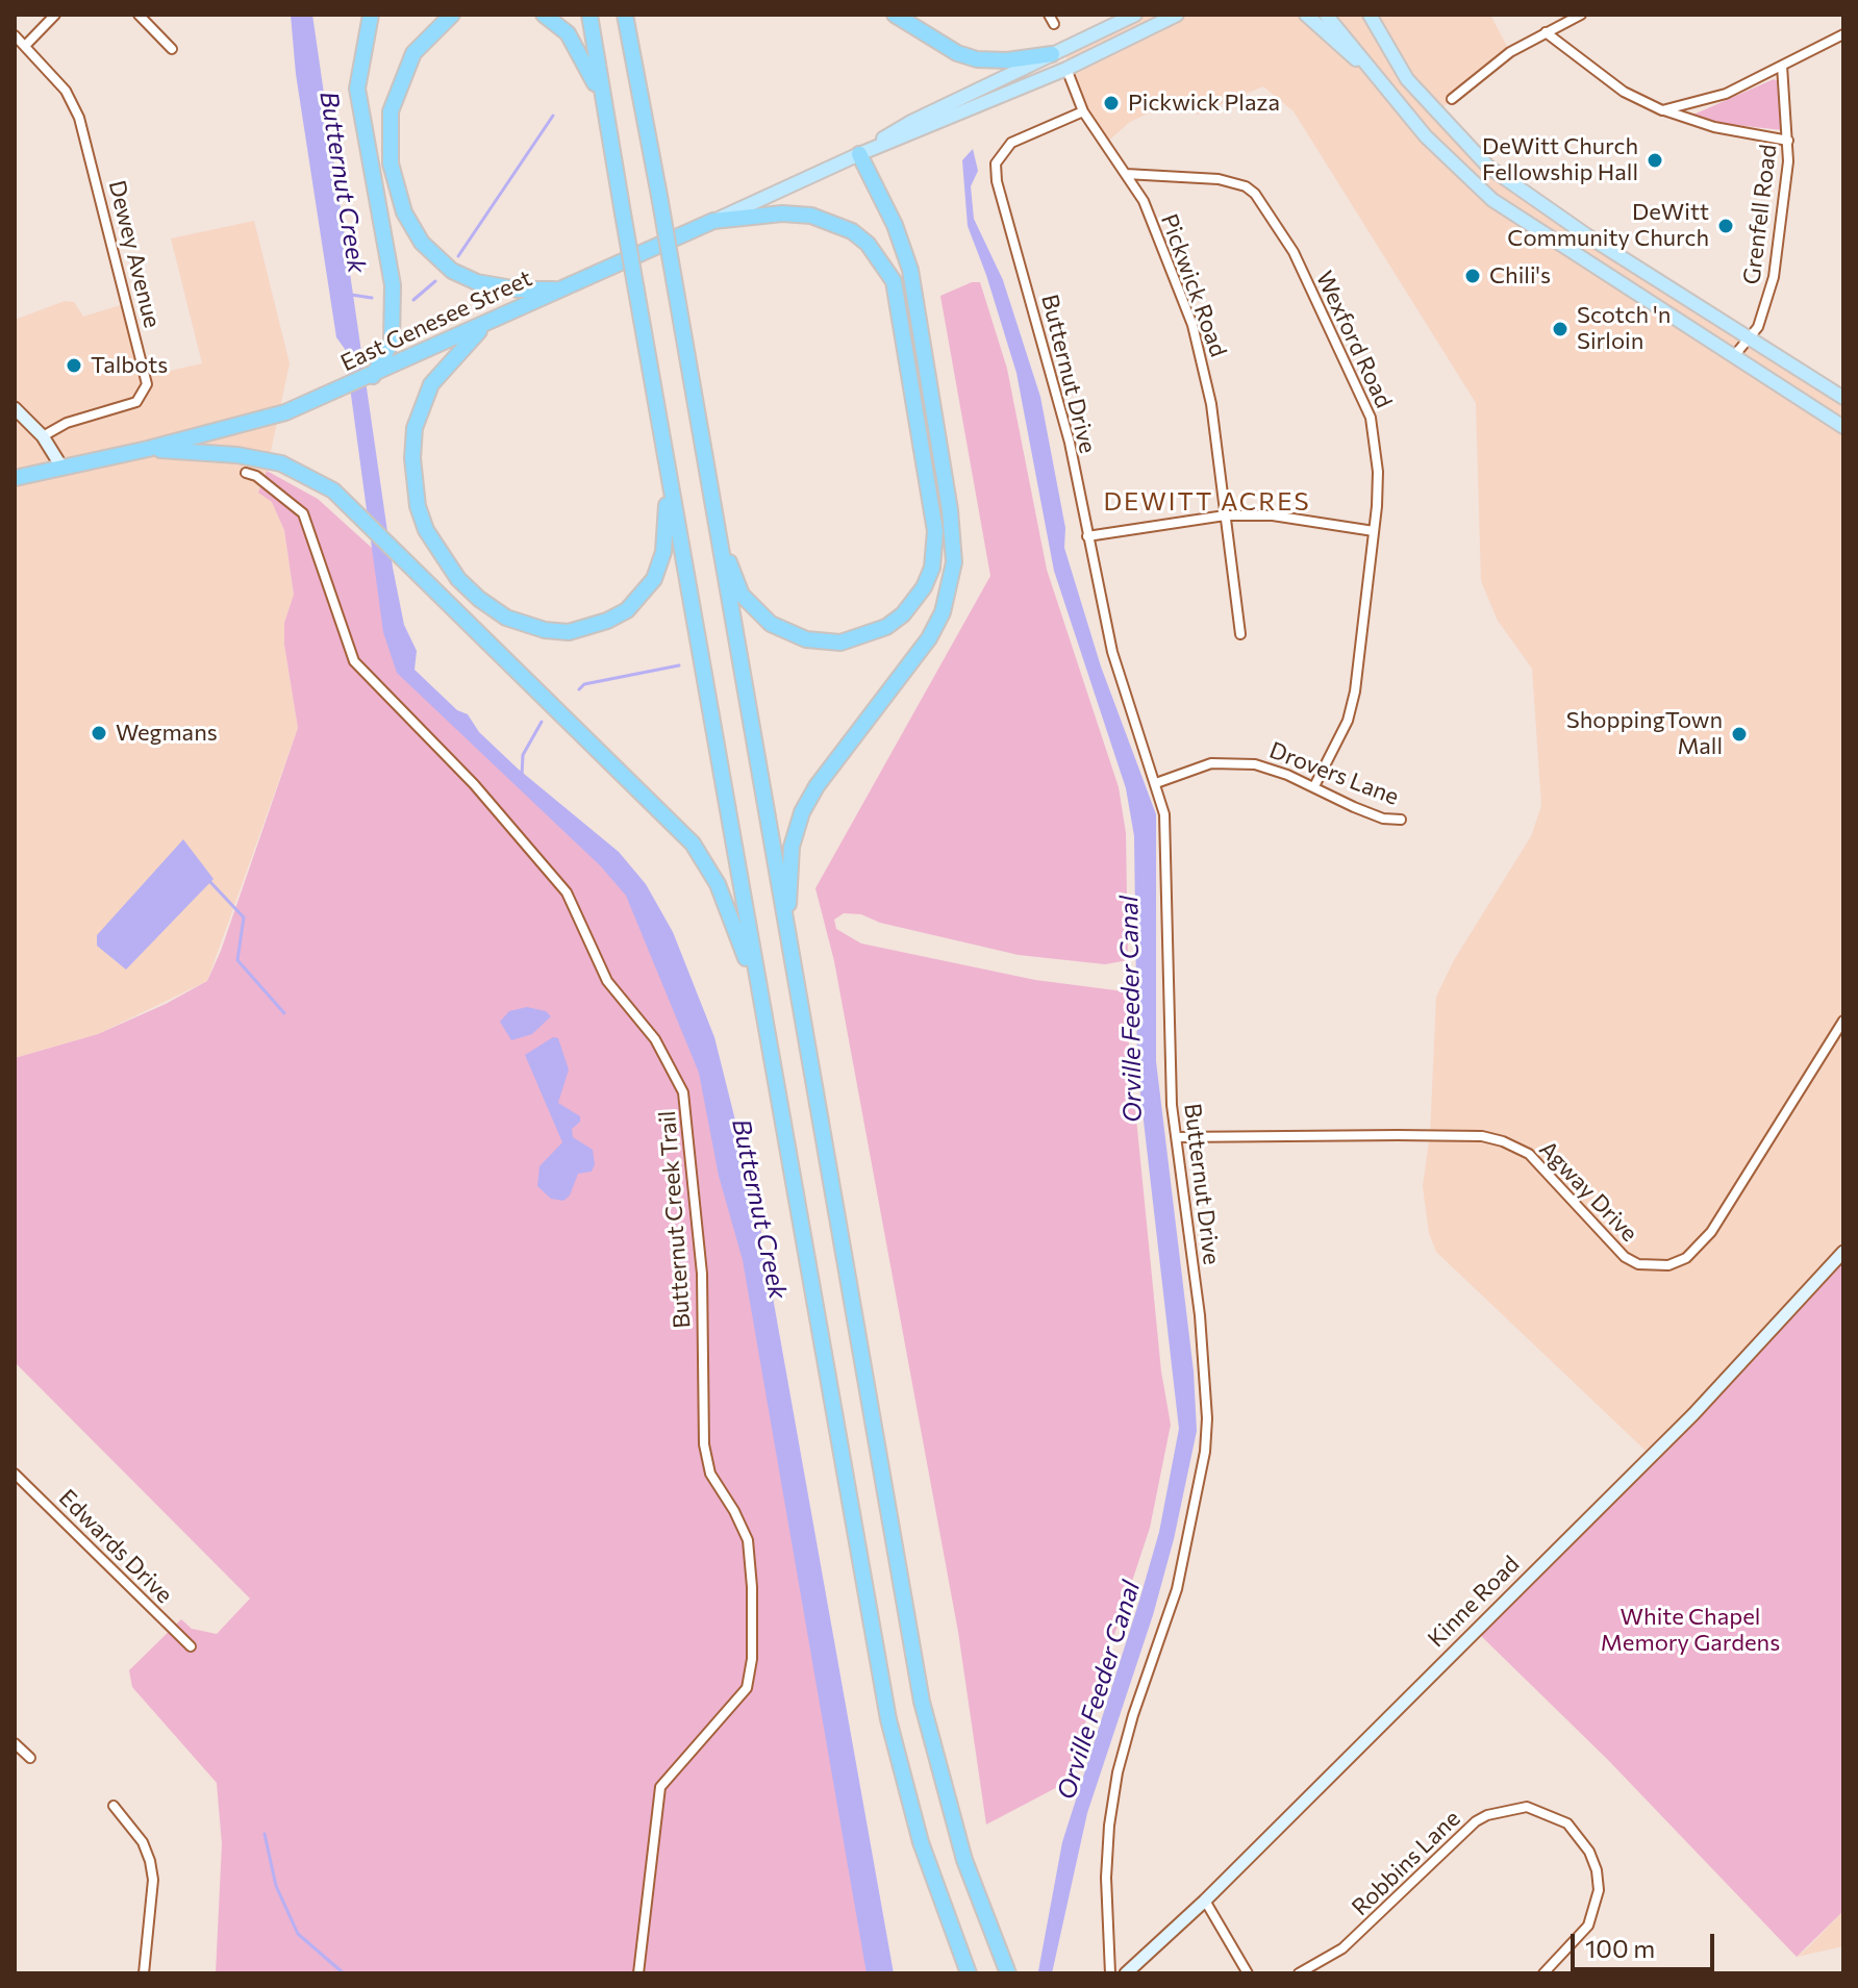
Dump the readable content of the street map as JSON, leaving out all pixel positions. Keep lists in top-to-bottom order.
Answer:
{
  "streets": {
    "highway": ["East Genesee Street"],
    "street": [
      "Grenfell Road",
      "Dewey Avenue",
      "Pickwick Road",
      "Wexford Road",
      "Butternut Drive",
      "Drovers Lane",
      "Agway Drive",
      "Butternut Creek Trail",
      "Edwards Drive",
      "Kinne Road",
      "Robbins Lane"
    ]
  },
  "crossings": [
    ["Pickwick Road", "East Genesee Street"],
    ["Pickwick Road", "Wexford Road"],
    ["Pickwick Road", "Butternut Drive"],
    ["Wexford Road", "Drovers Lane"],
    ["Butternut Drive", "Drovers Lane"],
    ["Butternut Drive", "Agway Drive"]
  ],
  "districts": ["DEWITT ACRES"],
  "water": ["Butternut Creek", "Orville Feeder Canal"],
  "parks": ["White Chapel Memory Gardens"],
  "places": [
    "Pickwick Plaza",
    "DeWitt Church Fellowship Hall",
    "DeWitt Community Church",
    "Chili's",
    "Scotch 'n Sirloin",
    "Talbots",
    "Wegmans",
    "ShoppingTown Mall"
  ],
  "scale_bar": "100 m"
}
